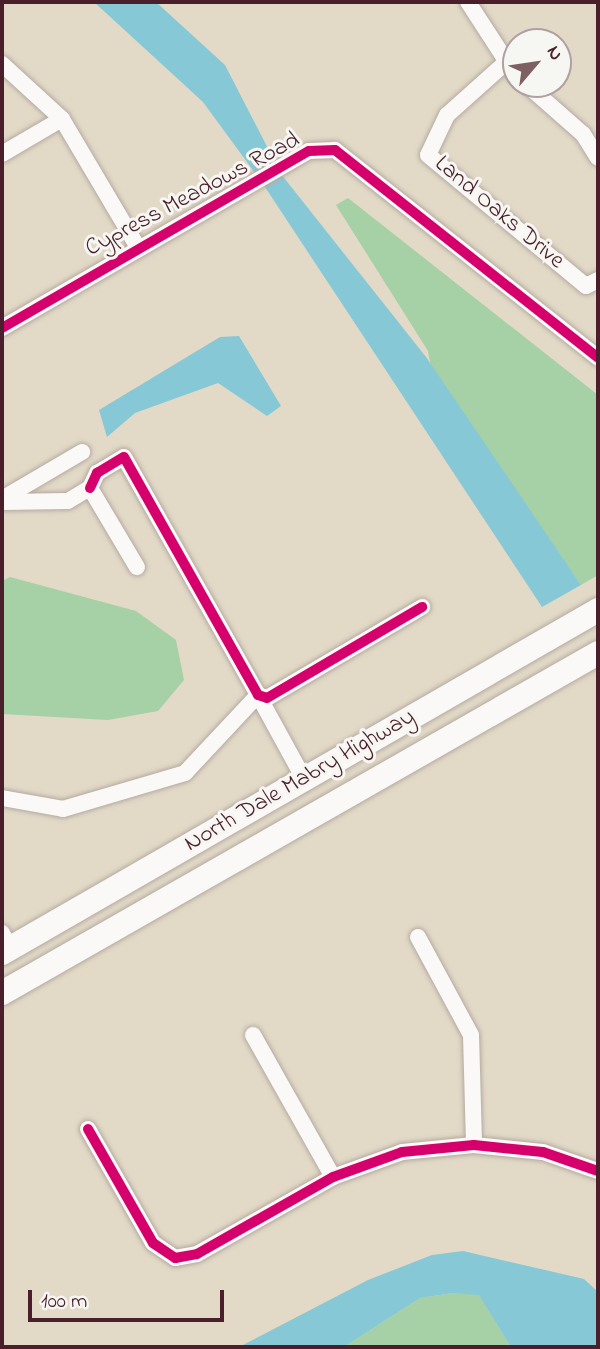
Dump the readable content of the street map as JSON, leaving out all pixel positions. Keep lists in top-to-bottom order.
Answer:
{
  "streets": {
    "main road": ["North Dale Mabry Highway"],
    "street": ["Cypress Meadows Road", "Land Oaks Drive"]
  },
  "scale_bar": "100 m",
  "north": "top right"
}
